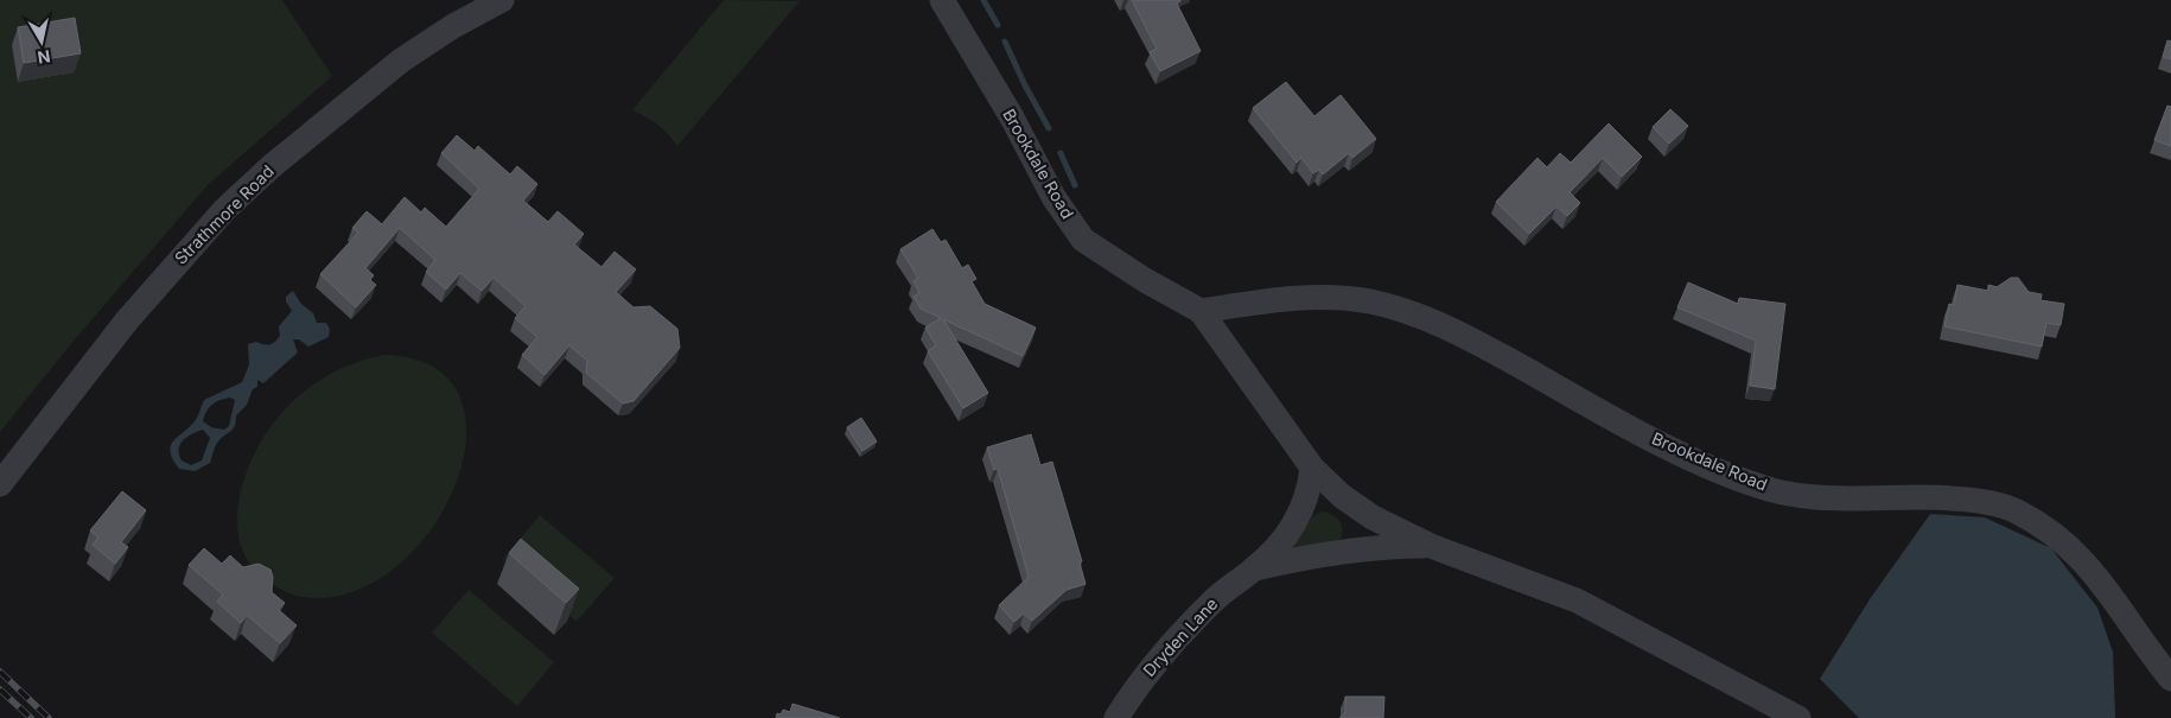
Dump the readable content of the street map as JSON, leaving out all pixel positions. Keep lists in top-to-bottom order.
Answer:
{
  "streets": {
    "street": ["Brookdale Road", "Strathmore Road", "Dryden Lane"]
  },
  "crossings": [
    ["Brookdale Road", "Dryden Lane"]
  ],
  "north": "bottom"
}
